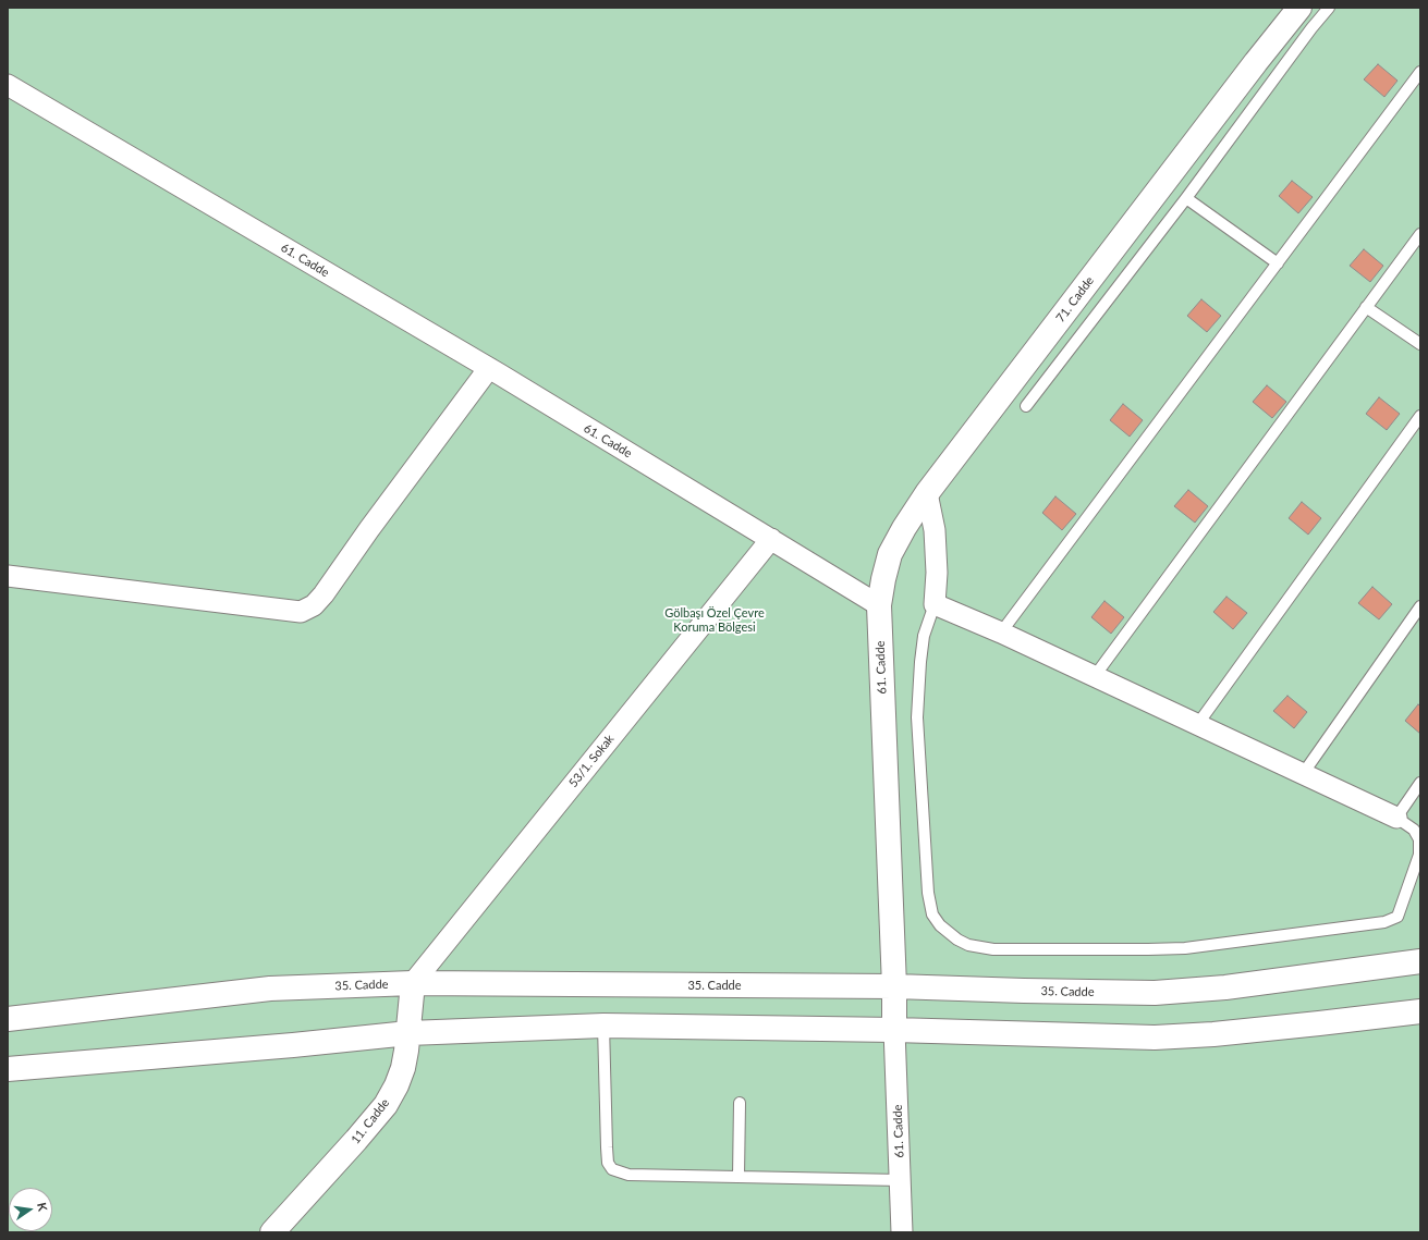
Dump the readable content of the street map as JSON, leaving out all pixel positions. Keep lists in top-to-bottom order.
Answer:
{
  "streets": {
    "street": [
      "61. Cadde",
      "71. Cadde",
      "53/1. Sokak",
      "35. Cadde",
      "11. Cadde"
    ]
  },
  "crossings": [
    ["61. Cadde", "71. Cadde"],
    ["61. Cadde", "53/1. Sokak"],
    ["61. Cadde", "35. Cadde"],
    ["53/1. Sokak", "35. Cadde"],
    ["53/1. Sokak", "11. Cadde"],
    ["35. Cadde", "11. Cadde"]
  ],
  "parks": ["Gölbaşı Özel Çevre Koruma Bölgesi"],
  "north": "right"
}
